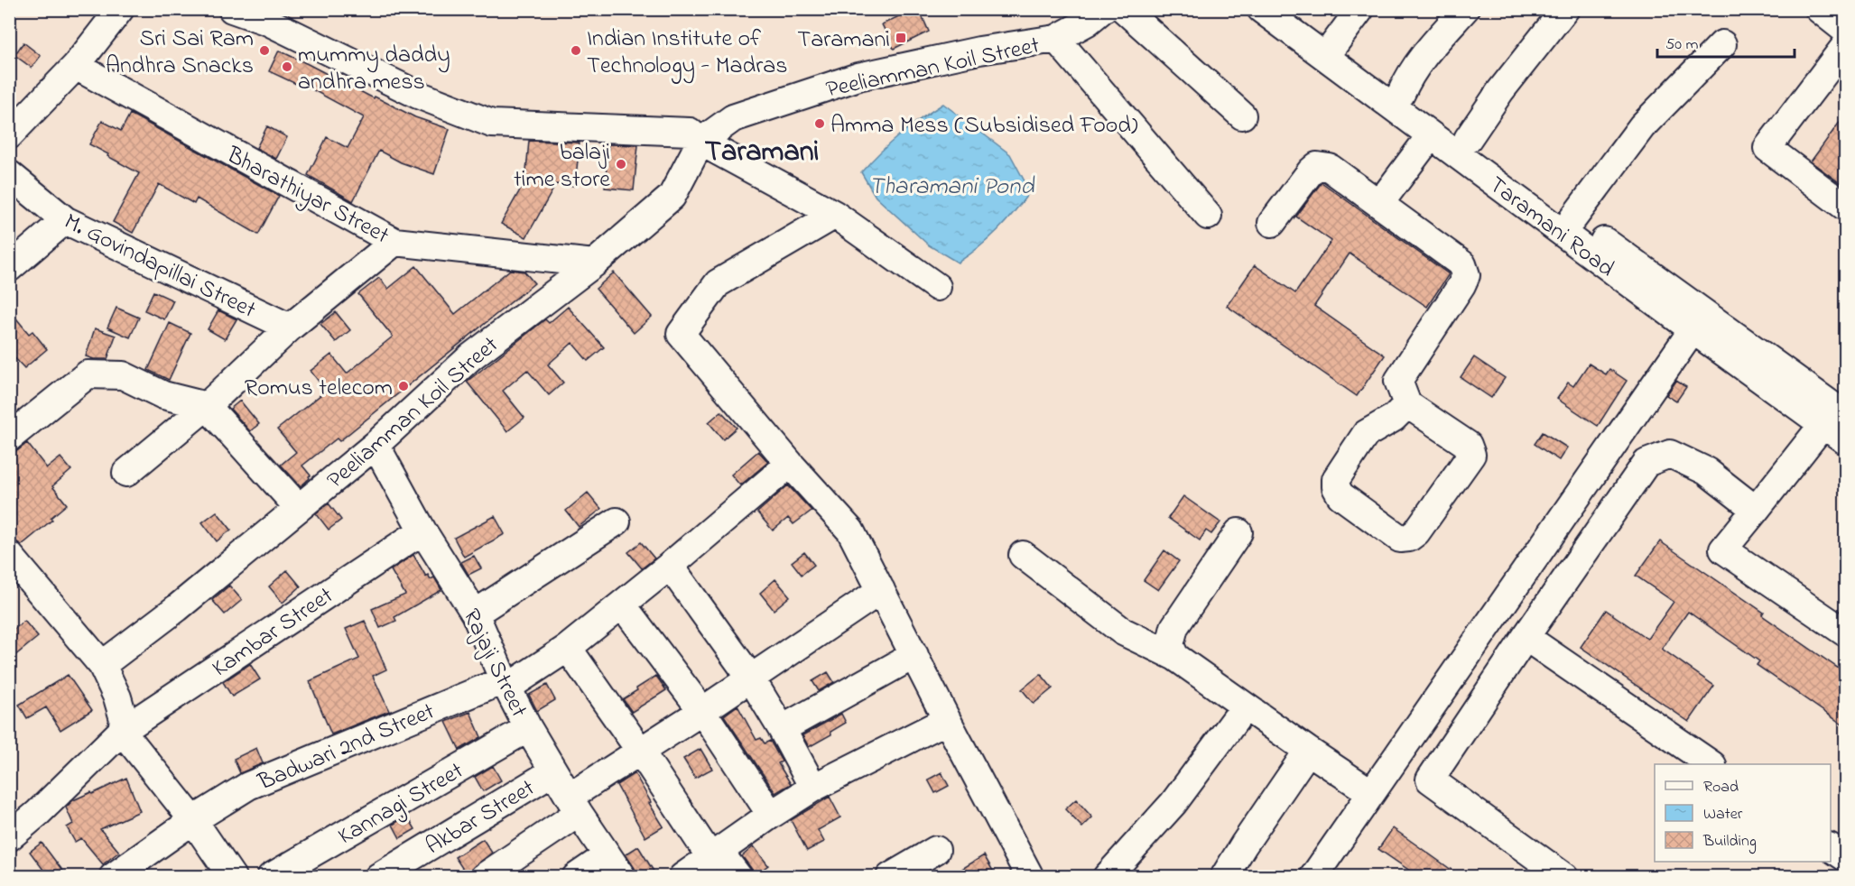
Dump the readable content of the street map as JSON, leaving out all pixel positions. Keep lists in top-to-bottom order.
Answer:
{
  "streets": {
    "street": [
      "Peeliamman Koil Street",
      "Bharathiyar Street",
      "Taramani Road",
      "M. Govindapillai Street",
      "Kambar Street",
      "Rajaji Street",
      "Badwari 2nd Street",
      "Kannagi Street",
      "Akbar Street"
    ]
  },
  "crossings": [
    ["Peeliamman Koil Street", "Bharathiyar Street"],
    ["Peeliamman Koil Street", "Rajaji Street"],
    ["Kambar Street", "Rajaji Street"],
    ["Rajaji Street", "Badwari 2nd Street"],
    ["Rajaji Street", "Kannagi Street"],
    ["Rajaji Street", "Akbar Street"]
  ],
  "districts": ["Taramani"],
  "water": ["Tharamani Pond"],
  "places": {
    "transit": ["Taramani"],
    "other": [
      "Sri Sai Ram Andhra Snacks",
      "Indian Institute of Technology - Madras",
      "mummy daddy andhra mess",
      "Amma Mess (Subsidised Food)",
      "balaji time store",
      "Romus telecom"
    ]
  },
  "legend": ["Road", "Water", "Building"],
  "scale_bar": "50 m"
}
